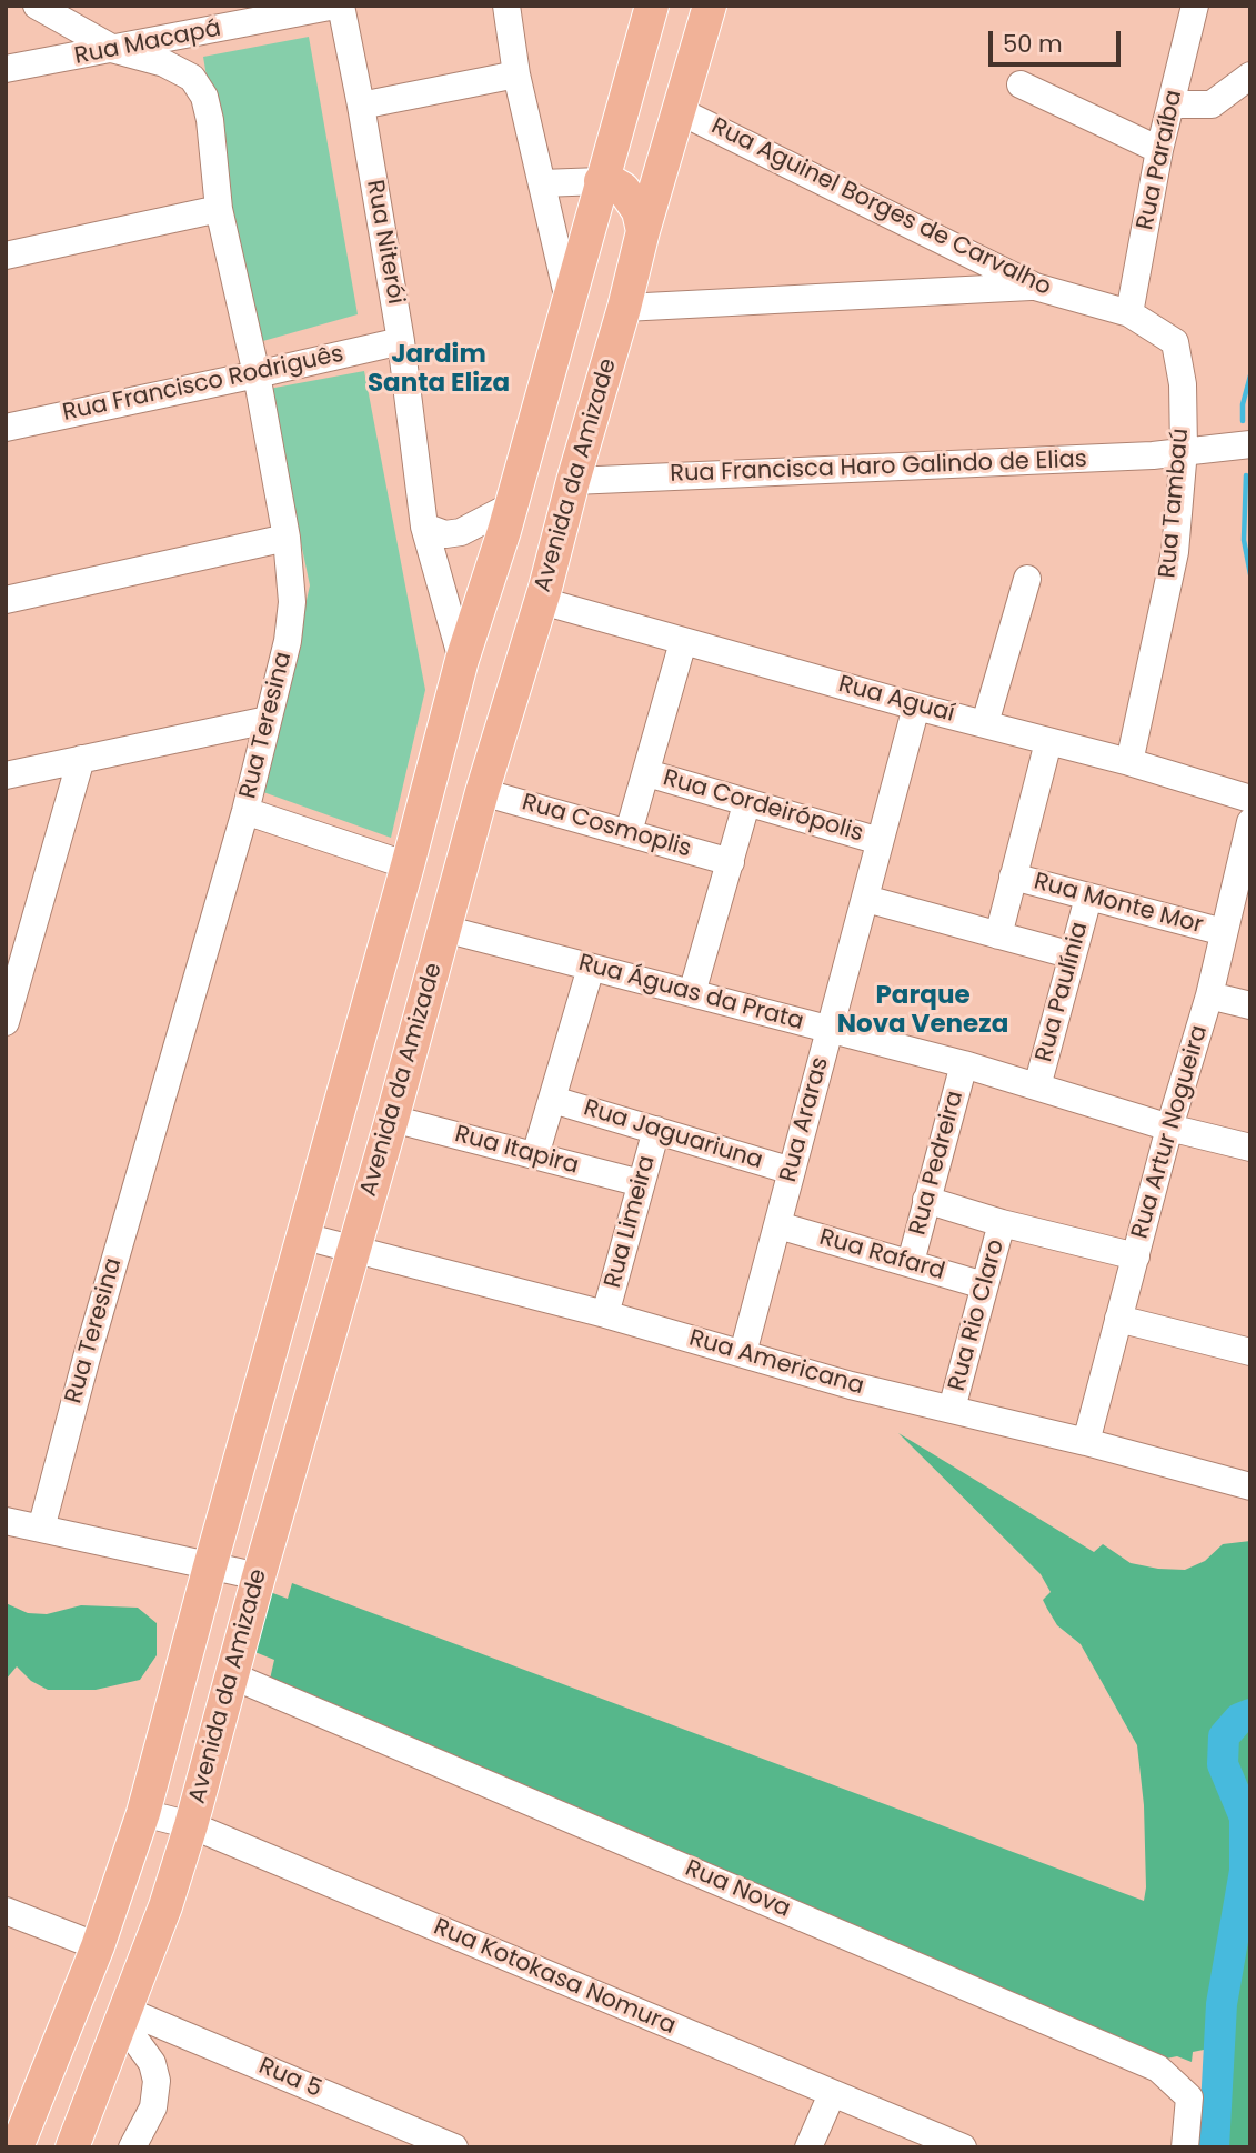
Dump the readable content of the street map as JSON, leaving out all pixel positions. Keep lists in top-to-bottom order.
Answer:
{
  "streets": {
    "main road": ["Avenida da Amizade"],
    "street": [
      "Rua Macapá",
      "Rua Paraíba",
      "Rua Aguinel Borges de Carvalho",
      "Rua Niterói",
      "Rua Francisco Rodriguês",
      "Rua Francisca Haro Galindo de Elias",
      "Rua Tambaú",
      "Rua Aguaí",
      "Rua Teresina",
      "Rua Cordeirópolis",
      "Rua Cosmoplis",
      "Rua Monte Mor",
      "Rua Paulínia",
      "Rua Águas da Prata",
      "Rua Araras",
      "Rua Artur Nogueira",
      "Rua Jaguariuna",
      "Rua Itapira",
      "Rua Pedreira",
      "Rua Limeira",
      "Rua Rafard",
      "Rua Rio Claro",
      "Rua Americana",
      "Rua Nova",
      "Rua Kotokasa Nomura",
      "Rua 5"
    ]
  },
  "crossings": [
    ["Rua Macapá", "Rua Niterói"],
    ["Rua Macapá", "Rua Teresina"],
    ["Rua Paraíba", "Rua Aguinel Borges de Carvalho"],
    ["Rua Paraíba", "Rua Tambaú"],
    ["Rua Aguinel Borges de Carvalho", "Avenida da Amizade"],
    ["Rua Aguinel Borges de Carvalho", "Rua Tambaú"],
    ["Rua Niterói", "Rua Francisco Rodriguês"],
    ["Rua Francisco Rodriguês", "Rua Teresina"],
    ["Rua Francisca Haro Galindo de Elias", "Avenida da Amizade"],
    ["Rua Francisca Haro Galindo de Elias", "Rua Tambaú"],
    ["Avenida da Amizade", "Rua Aguaí"],
    ["Avenida da Amizade", "Rua Cosmoplis"],
    ["Avenida da Amizade", "Rua Águas da Prata"],
    ["Avenida da Amizade", "Rua Itapira"],
    ["Avenida da Amizade", "Rua Americana"],
    ["Avenida da Amizade", "Rua Nova"],
    ["Avenida da Amizade", "Rua Kotokasa Nomura"],
    ["Avenida da Amizade", "Rua 5"],
    ["Rua Tambaú", "Rua Aguaí"],
    ["Rua Aguaí", "Rua Araras"],
    ["Rua Cordeirópolis", "Rua Araras"],
    ["Rua Monte Mor", "Rua Paulínia"],
    ["Rua Monte Mor", "Rua Artur Nogueira"],
    ["Rua Paulínia", "Rua Águas da Prata"],
    ["Rua Águas da Prata", "Rua Araras"],
    ["Rua Águas da Prata", "Rua Artur Nogueira"],
    ["Rua Águas da Prata", "Rua Pedreira"],
    ["Rua Araras", "Rua Jaguariuna"],
    ["Rua Araras", "Rua Rafard"],
    ["Rua Araras", "Rua Americana"],
    ["Rua Artur Nogueira", "Rua Americana"],
    ["Rua Jaguariuna", "Rua Limeira"],
    ["Rua Itapira", "Rua Limeira"],
    ["Rua Pedreira", "Rua Rafard"],
    ["Rua Limeira", "Rua Americana"],
    ["Rua Rafard", "Rua Rio Claro"],
    ["Rua Rio Claro", "Rua Americana"]
  ],
  "districts": ["Jardim Santa Eliza", "Parque Nova Veneza"],
  "scale_bar": "50 m"
}
